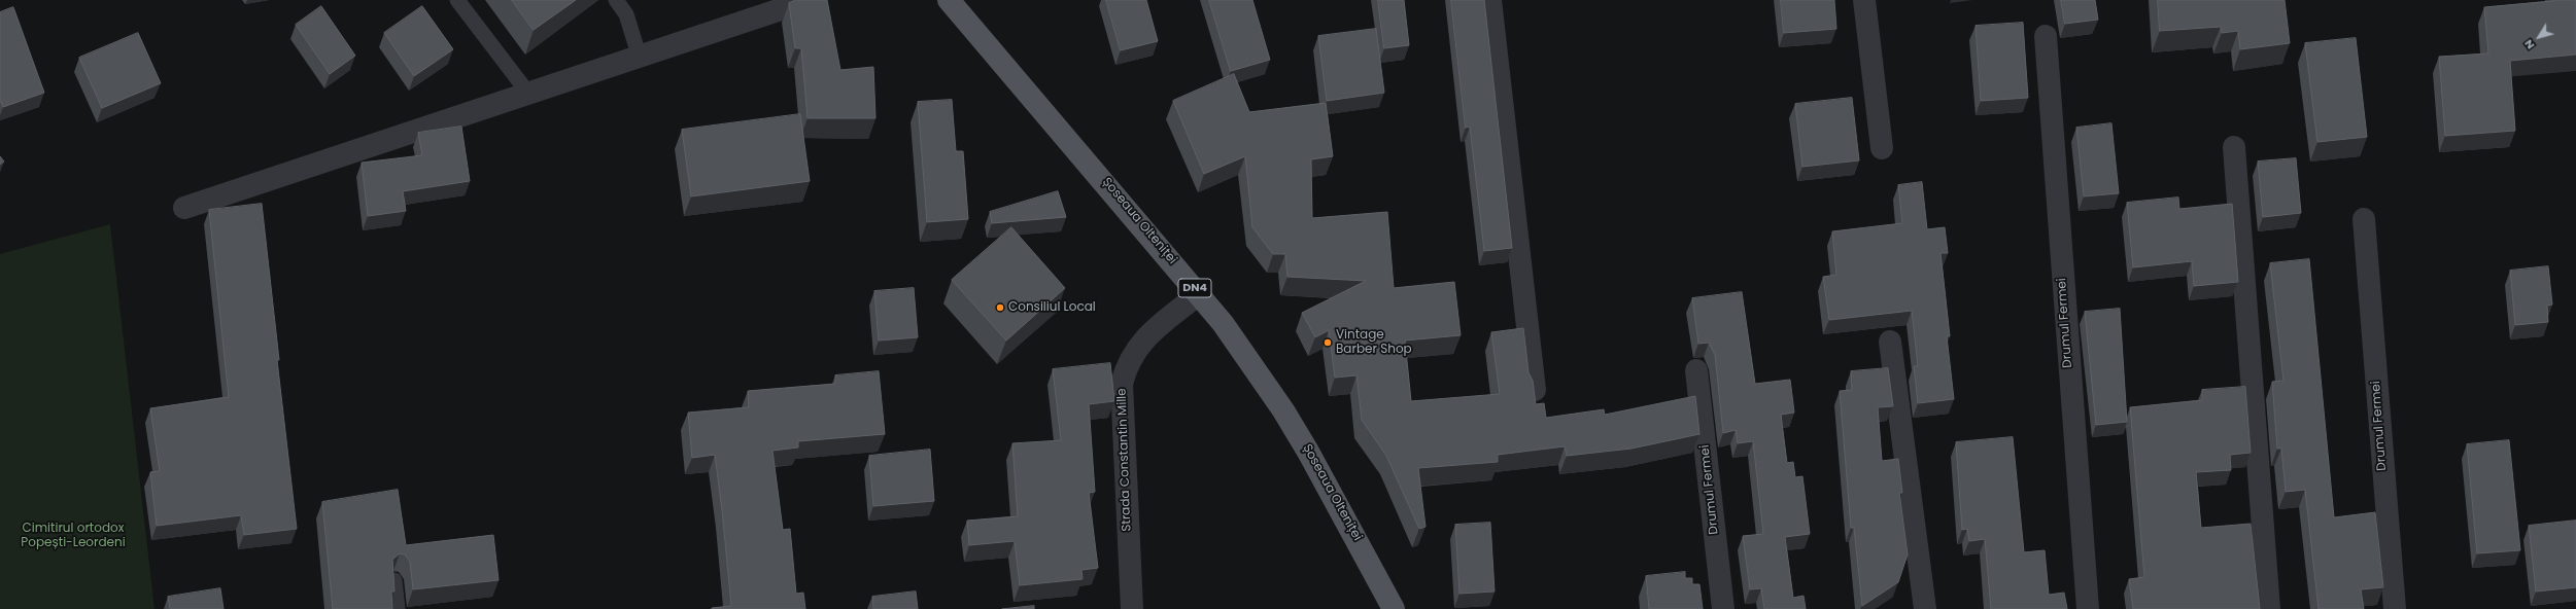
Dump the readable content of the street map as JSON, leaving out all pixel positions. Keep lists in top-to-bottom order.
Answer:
{
  "streets": {
    "main road": ["Șoseaua Olteniței", "DN4"],
    "street": ["Drumul Fermei", "Strada Constantin Mille"]
  },
  "crossings": [
    ["Șoseaua Olteniței", "Strada Constantin Mille"]
  ],
  "parks": ["Cimitirul ortodox Popești-Leordeni"],
  "places": ["Consiliul Local", "Vintage Barber Shop"],
  "north": "bottom left"
}
